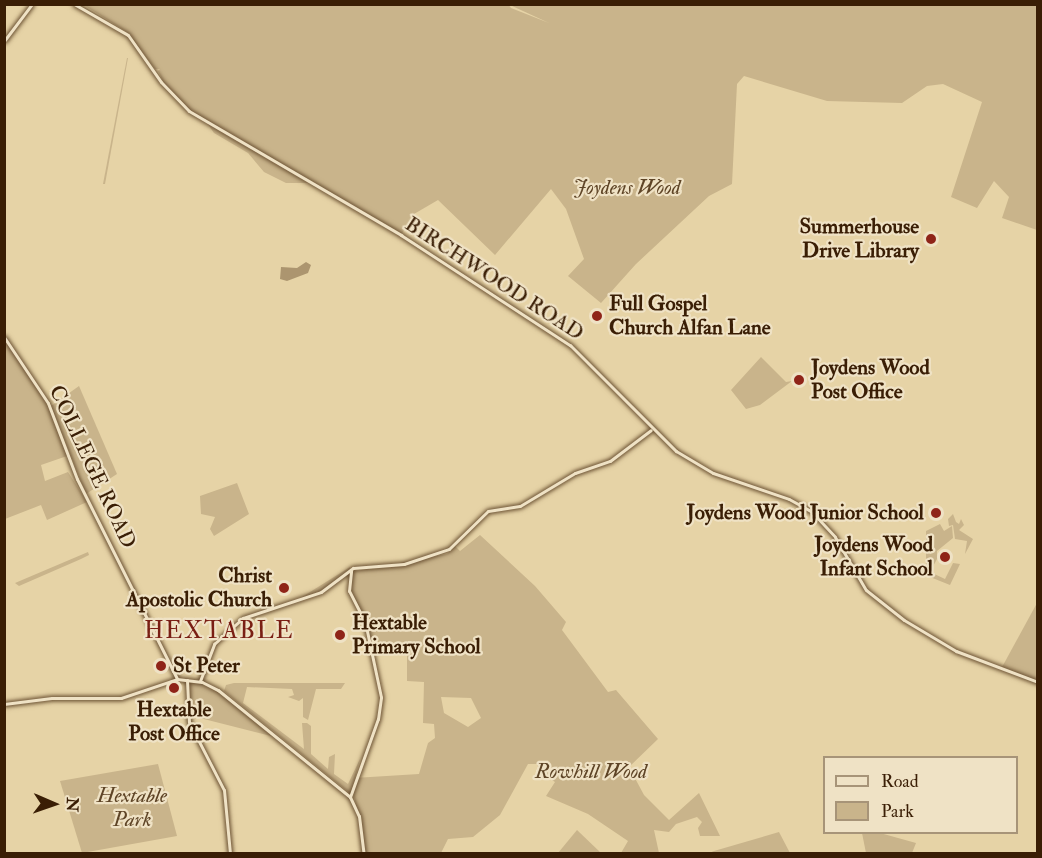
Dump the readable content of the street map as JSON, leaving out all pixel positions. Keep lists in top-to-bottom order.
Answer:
{
  "streets": {
    "street": ["BIRCHWOOD ROAD", "COLLEGE ROAD"]
  },
  "districts": ["HEXTABLE"],
  "parks": ["Joydens Wood", "Rowhill Wood", "Hextable Park"],
  "places": [
    "Summerhouse Drive Library",
    "Full Gospel Church Alfan Lane",
    "Joydens Wood Post Office",
    "Joydens Wood Junior School",
    "Joydens Wood Infant School",
    "Christ Apostolic Church",
    "Hextable Primary School",
    "St Peter",
    "Hextable Post Office"
  ],
  "legend": ["Road", "Park"],
  "north": "right"
}
